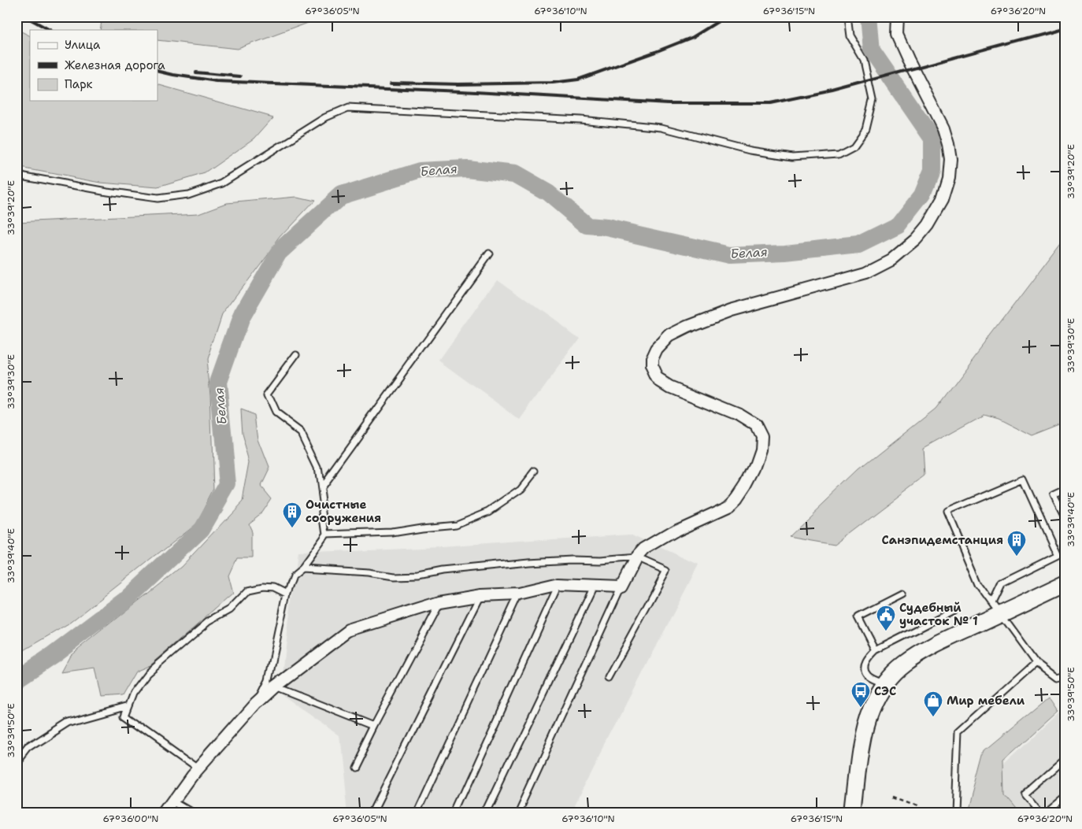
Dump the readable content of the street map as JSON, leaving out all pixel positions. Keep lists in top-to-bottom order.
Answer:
{
  "water": ["Белая"],
  "places": {
    "building": ["Очистные сооружения", "Санэпидемстанция"],
    "public building": ["Судебный участок № 1"],
    "bus stop": ["СЭС"],
    "shop": ["Мир мебели"]
  },
  "legend": ["Улица", "Железная дорога", "Парк"],
  "coordinates": [
    "67°36'05\"N",
    "67°36'10\"N",
    "67°36'15\"N",
    "67°36'20\"N",
    "33°39'20\"E",
    "33°39'30\"E",
    "33°39'40\"E",
    "33°39'50\"E",
    "67°36'00\"N"
  ]
}
